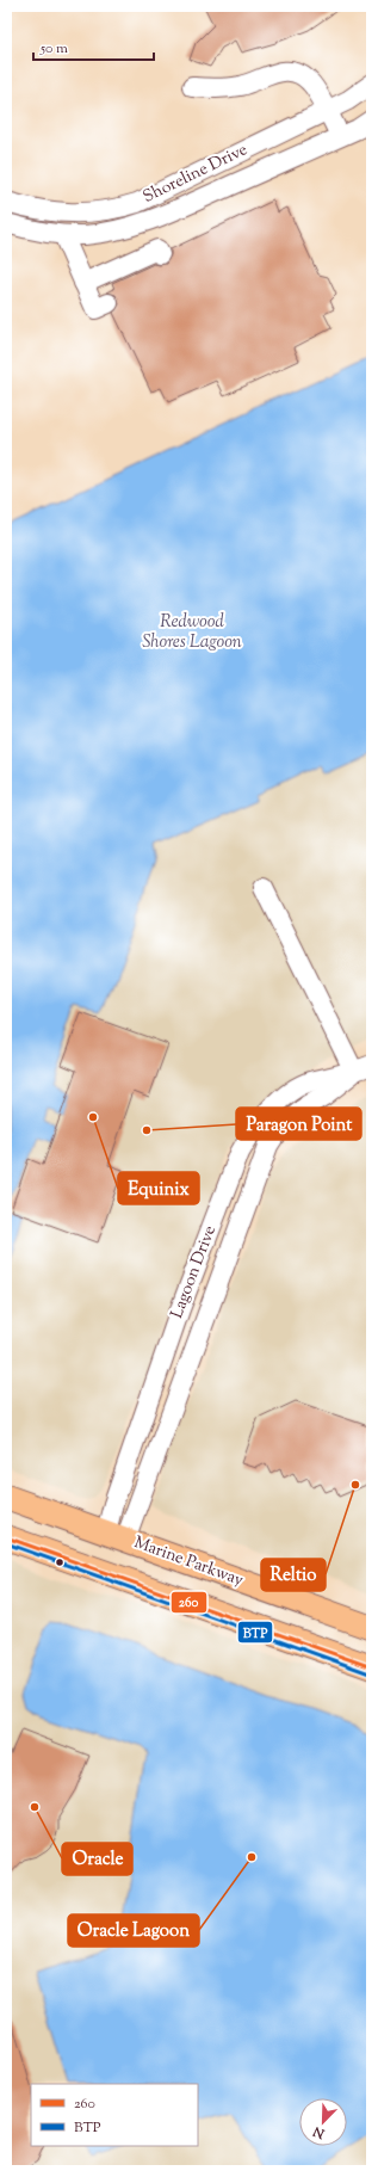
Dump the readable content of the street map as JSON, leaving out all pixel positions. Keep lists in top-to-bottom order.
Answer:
{
  "streets": {
    "main road": ["Marine Parkway"],
    "street": ["Shoreline Drive", "Lagoon Drive"]
  },
  "crossings": [
    ["Lagoon Drive", "Marine Parkway"]
  ],
  "water": ["Redwood Shores Lagoon"],
  "places": [
    "Equinix",
    "Paragon Point",
    "Reltio",
    "Oracle",
    "Oracle Lagoon"
  ],
  "lines": ["transit line 260", "transit line BTP"],
  "legend": ["260", "BTP"],
  "scale_bar": "50 m",
  "north": "bottom left"
}
